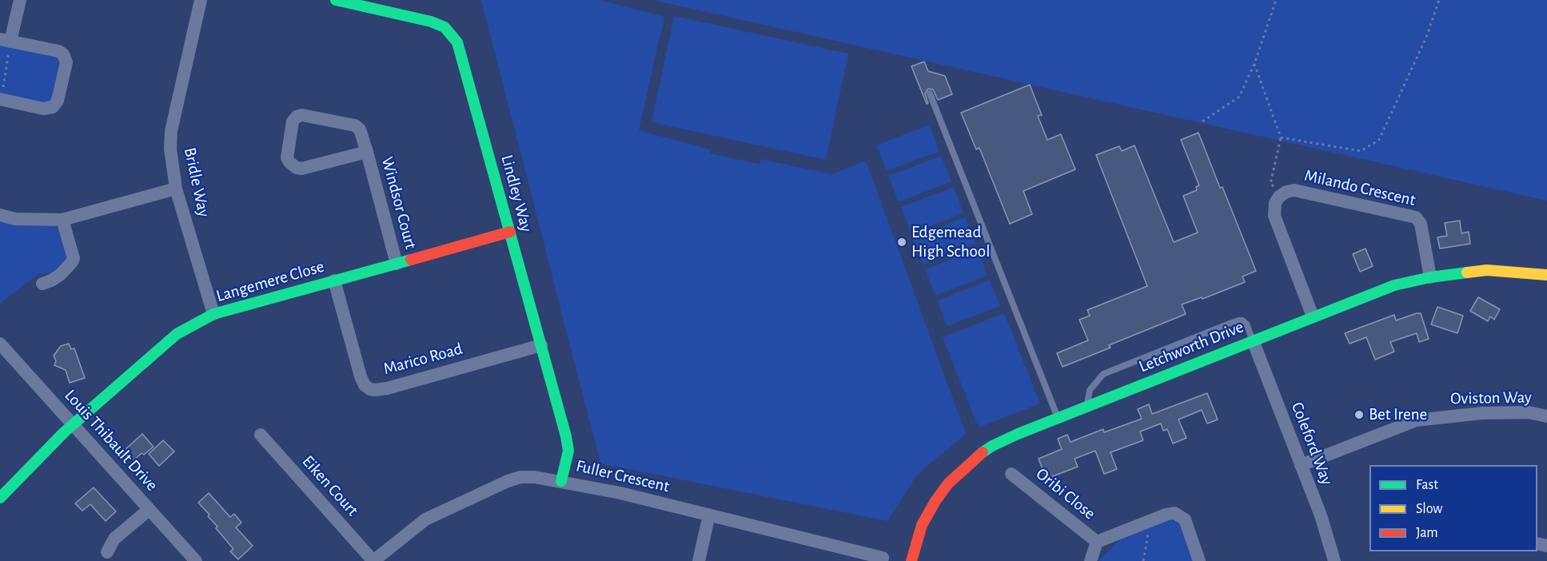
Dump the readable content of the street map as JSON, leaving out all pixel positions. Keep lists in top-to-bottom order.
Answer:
{
  "streets": {
    "street": [
      "Bridle Way",
      "Milando Crescent",
      "Lindley Way",
      "Windsor Court",
      "Langemere Close",
      "Letchworth Drive",
      "Marico Road",
      "Oviston Way",
      "Louis Thibault Drive",
      "Coleford Way",
      "Fuller Crescent",
      "Eiken Court",
      "Oribi Close"
    ]
  },
  "crossings": [
    ["Bridle Way", "Langemere Close"],
    ["Milando Crescent", "Letchworth Drive"],
    ["Lindley Way", "Langemere Close"],
    ["Lindley Way", "Marico Road"],
    ["Lindley Way", "Fuller Crescent"],
    ["Windsor Court", "Langemere Close"],
    ["Langemere Close", "Marico Road"],
    ["Langemere Close", "Louis Thibault Drive"],
    ["Letchworth Drive", "Coleford Way"],
    ["Oviston Way", "Coleford Way"],
    ["Fuller Crescent", "Eiken Court"]
  ],
  "places": ["Edgemead High School", "Bet Irene"],
  "legend": ["Fast", "Slow", "Jam"]
}
